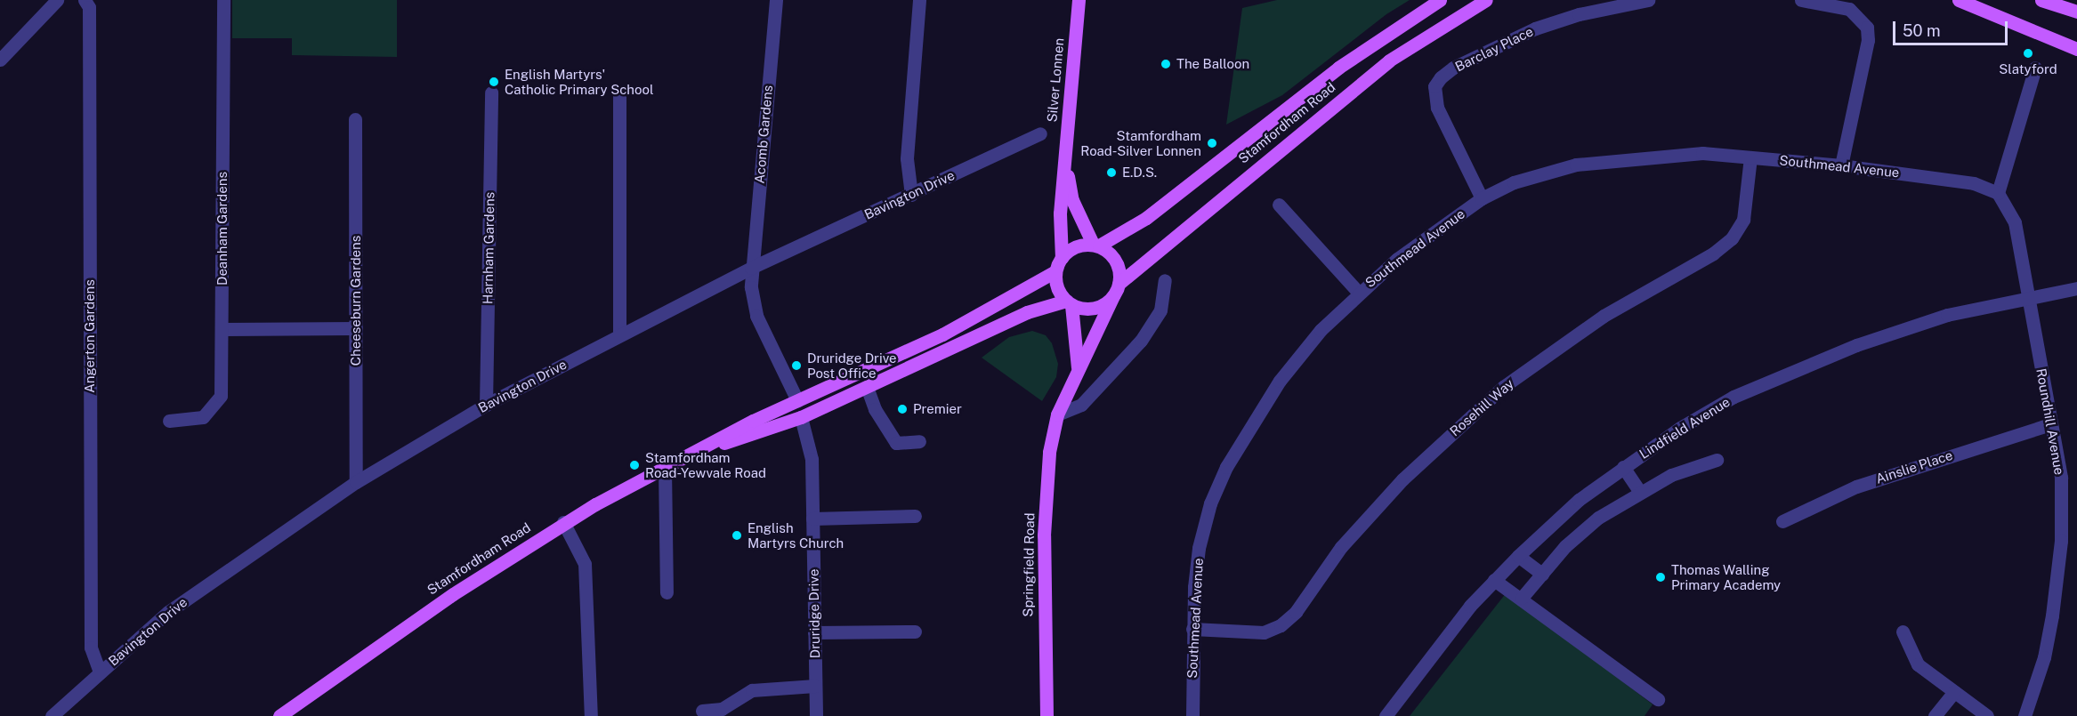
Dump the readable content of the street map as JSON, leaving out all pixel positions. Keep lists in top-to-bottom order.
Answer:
{
  "streets": {
    "main road": ["Silver Lonnen", "Stamfordham Road", "Springfield Road"],
    "street": [
      "Barclay Place",
      "Acomb Gardens",
      "Southmead Avenue",
      "Bavington Drive",
      "Deanham Gardens",
      "Harnham Gardens",
      "Cheeseburn Gardens",
      "Angerton Gardens",
      "Rosehill Way",
      "Roundhill Avenue",
      "Lindfield Avenue",
      "Ainslie Place",
      "Druridge Drive"
    ]
  },
  "crossings": [
    ["Barclay Place", "Southmead Avenue"],
    ["Silver Lonnen", "Stamfordham Road"],
    ["Silver Lonnen", "Springfield Road"],
    ["Stamfordham Road", "Acomb Gardens"],
    ["Stamfordham Road", "Springfield Road"],
    ["Stamfordham Road", "Druridge Drive"],
    ["Acomb Gardens", "Bavington Drive"],
    ["Southmead Avenue", "Rosehill Way"],
    ["Southmead Avenue", "Roundhill Avenue"],
    ["Bavington Drive", "Harnham Gardens"],
    ["Bavington Drive", "Cheeseburn Gardens"],
    ["Bavington Drive", "Angerton Gardens"],
    ["Roundhill Avenue", "Lindfield Avenue"],
    ["Roundhill Avenue", "Ainslie Place"]
  ],
  "places": [
    "Slatyford",
    "The Balloon",
    "English Martyrs' Catholic Primary School",
    "Stamfordham Road-Silver Lonnen",
    "E.D.S.",
    "Druridge Drive Post Office",
    "Premier",
    "Stamfordham Road-Yewvale Road",
    "English Martyrs Church",
    "Thomas Walling Primary Academy"
  ],
  "scale_bar": "50 m"
}
